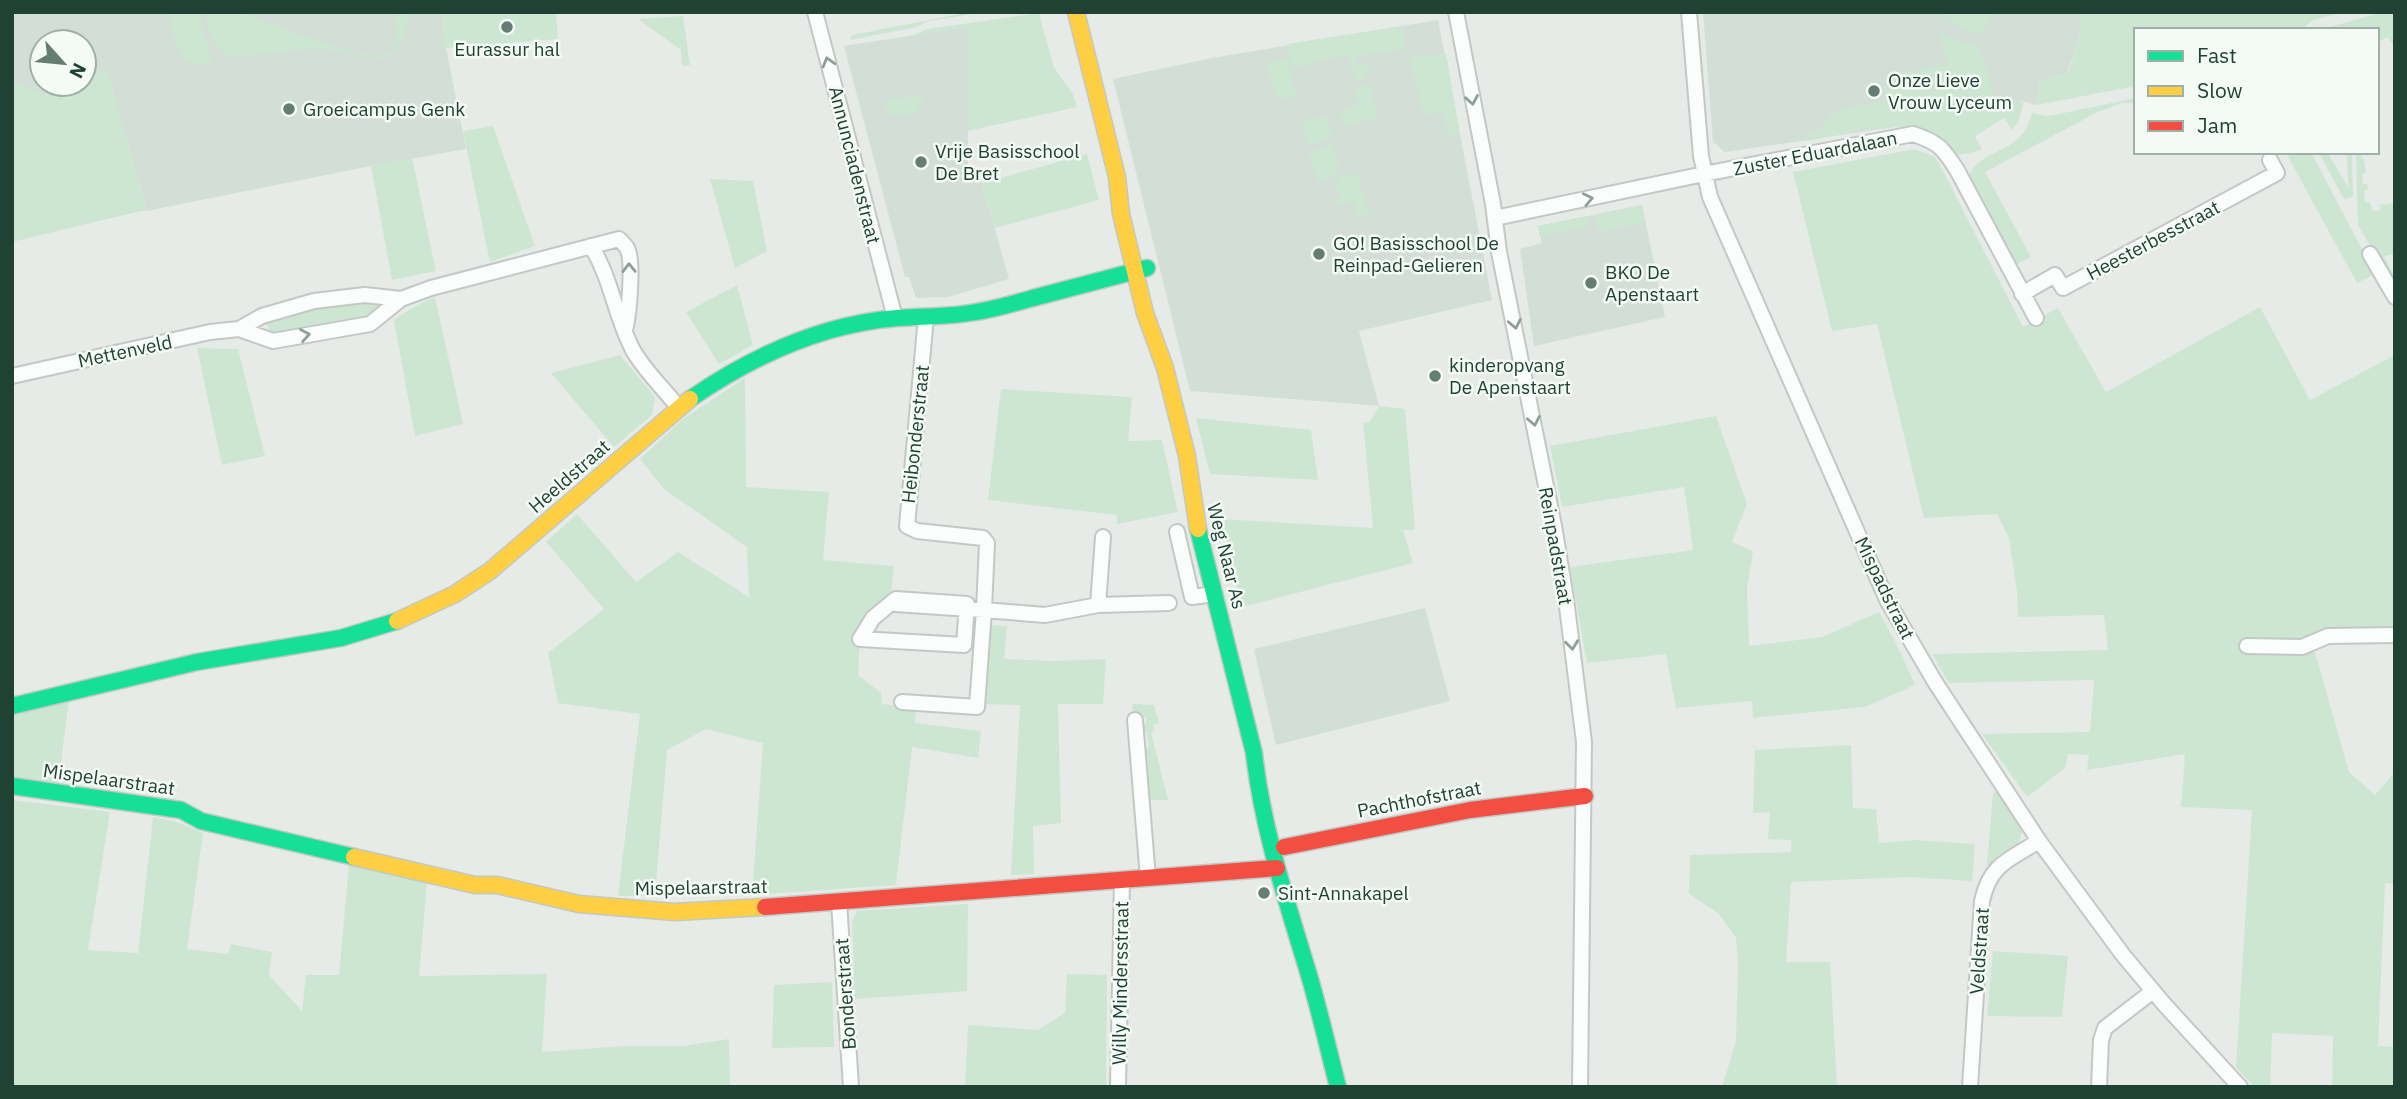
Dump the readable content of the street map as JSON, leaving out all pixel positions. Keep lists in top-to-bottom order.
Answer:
{
  "streets": {
    "street": [
      "Zuster Eduardalaan",
      "Annunciadenstraat",
      "Heesterbesstraat",
      "Mettenveld",
      "Heibonderstraat",
      "Heeldstraat",
      "Reinpadstraat",
      "Weg Naar As",
      "Mispadstraat",
      "Mispelaarstraat",
      "Pachthofstraat",
      "Veldstraat",
      "Willy Mindersstraat",
      "Bonderstraat"
    ]
  },
  "crossings": [
    ["Zuster Eduardalaan", "Heesterbesstraat"],
    ["Zuster Eduardalaan", "Reinpadstraat"],
    ["Zuster Eduardalaan", "Mispadstraat"],
    ["Annunciadenstraat", "Heeldstraat"],
    ["Heibonderstraat", "Heeldstraat"],
    ["Heeldstraat", "Weg Naar As"],
    ["Reinpadstraat", "Pachthofstraat"],
    ["Weg Naar As", "Mispelaarstraat"],
    ["Weg Naar As", "Pachthofstraat"],
    ["Mispadstraat", "Veldstraat"],
    ["Mispelaarstraat", "Willy Mindersstraat"],
    ["Mispelaarstraat", "Bonderstraat"]
  ],
  "one_way": ["Annunciadenstraat", "Reinpadstraat"],
  "places": [
    "Eurassur hal",
    "Onze Lieve Vrouw Lyceum",
    "Groeicampus Genk",
    "Vrije Basisschool De Bret",
    "GO! Basisschool De Reinpad-Gelieren",
    "BKO De Apenstaart",
    "kinderopvang De Apenstaart",
    "Sint-Annakapel"
  ],
  "legend": ["Fast", "Slow", "Jam"],
  "north": "bottom right"
}
